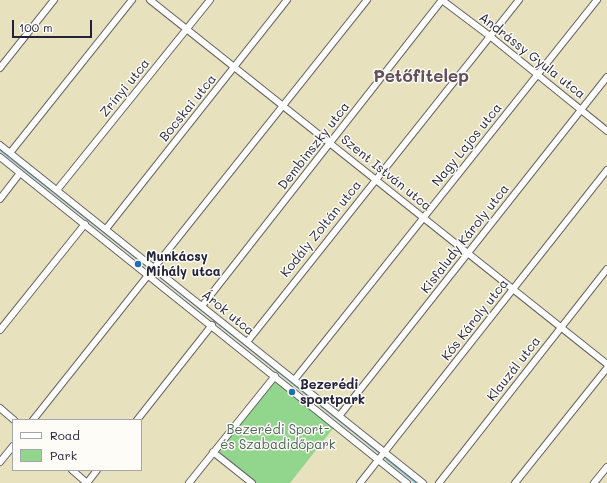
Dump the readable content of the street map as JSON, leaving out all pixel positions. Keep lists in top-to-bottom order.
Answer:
{
  "streets": {
    "street": [
      "Andrássy Gyula utca",
      "Zrínyi utca",
      "Bocskai utca",
      "Nagy Lajos utca",
      "Dembinszky utca",
      "Szent István utca",
      "Kodály Zoltán utca",
      "Kisfaludy Károly utca",
      "Árok utca",
      "Kós Károly utca",
      "Klauzál utca"
    ]
  },
  "crossings": [
    ["Andrássy Gyula utca", "Nagy Lajos utca"],
    ["Andrássy Gyula utca", "Dembinszky utca"],
    ["Andrássy Gyula utca", "Kodály Zoltán utca"],
    ["Andrássy Gyula utca", "Kisfaludy Károly utca"],
    ["Zrínyi utca", "Szent István utca"],
    ["Zrínyi utca", "Árok utca"],
    ["Bocskai utca", "Szent István utca"],
    ["Bocskai utca", "Árok utca"],
    ["Nagy Lajos utca", "Szent István utca"],
    ["Nagy Lajos utca", "Árok utca"],
    ["Dembinszky utca", "Szent István utca"],
    ["Dembinszky utca", "Árok utca"],
    ["Szent István utca", "Kodály Zoltán utca"],
    ["Szent István utca", "Kisfaludy Károly utca"],
    ["Szent István utca", "Kós Károly utca"],
    ["Szent István utca", "Klauzál utca"],
    ["Kodály Zoltán utca", "Árok utca"],
    ["Kisfaludy Károly utca", "Árok utca"],
    ["Árok utca", "Kós Károly utca"]
  ],
  "districts": ["Petőfitelep"],
  "parks": ["Bezerédi Sport- és Szabadidőpark"],
  "places": ["Munkácsy Mihály utca", "Bezerédi sportpark"],
  "legend": ["Road", "Park"],
  "scale_bar": "100 m"
}
